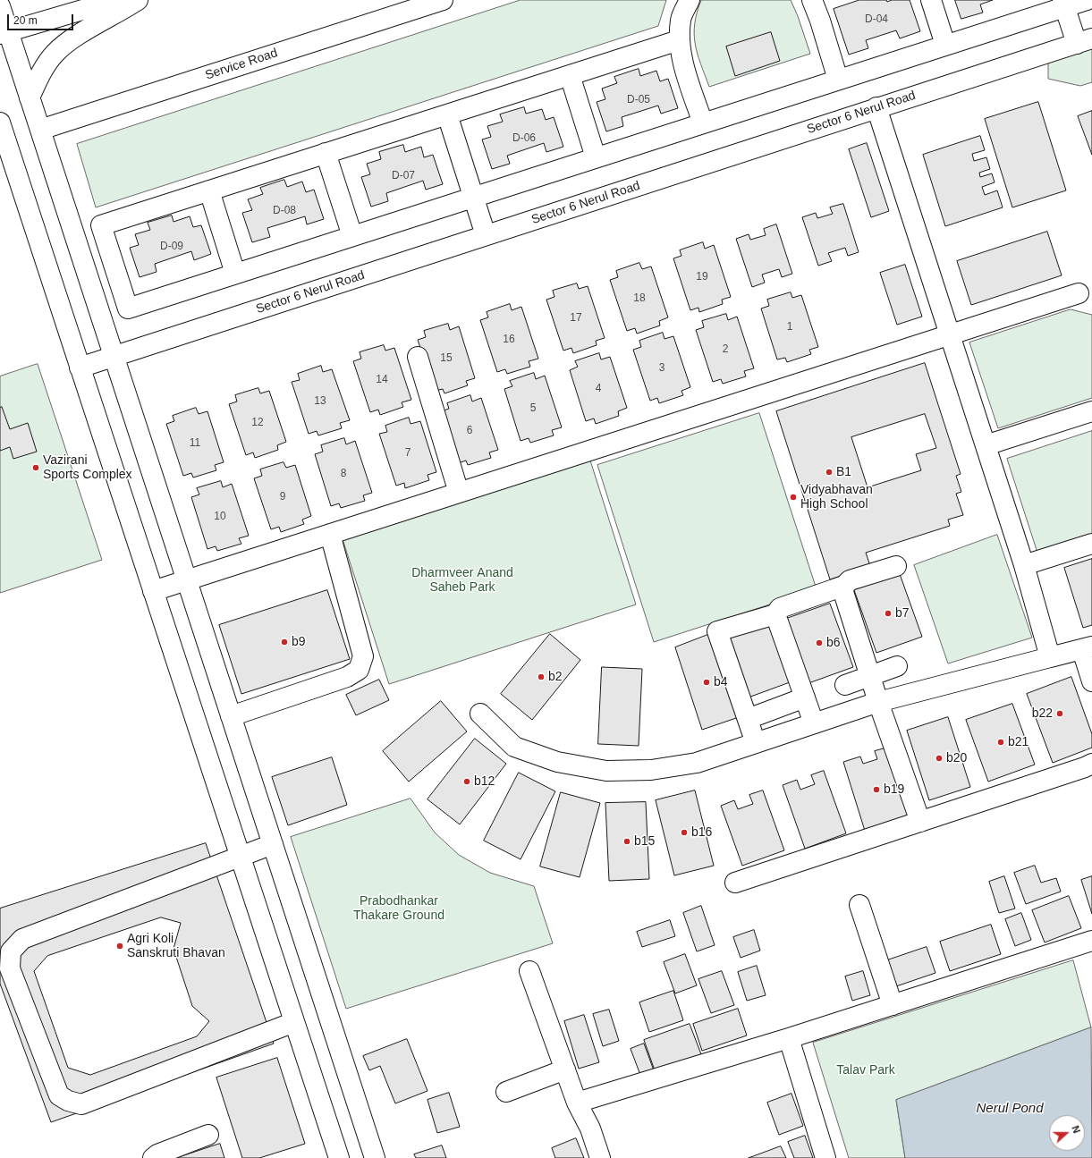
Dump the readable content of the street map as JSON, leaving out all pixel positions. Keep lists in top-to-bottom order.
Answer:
{
  "streets": {
    "street": ["Service Road", "Sector 6 Nerul Road"]
  },
  "water": ["Nerul Pond"],
  "parks": ["Dharmveer Anand Saheb Park", "Prabodhankar Thakare Ground", "Talav Park"],
  "places": [
    "Vazirani Sports Complex",
    "B1",
    "Vidyabhavan High School",
    "b7",
    "b9",
    "b6",
    "b2",
    "b4",
    "b22",
    "b21",
    "b20",
    "b12",
    "b19",
    "b16",
    "b15",
    "Agri Koli Sanskruti Bhavan"
  ],
  "house_numbers": [
    "D-04",
    "D-05",
    "D-06",
    "D-07",
    "D-08",
    "D-09",
    "19",
    "18",
    "17",
    "1",
    "16",
    "2",
    "15",
    "3",
    "14",
    "4",
    "13",
    "5",
    "12",
    "6",
    "11",
    "7",
    "8",
    "9",
    "10"
  ],
  "scale_bar": "20 m",
  "north": "right"
}
